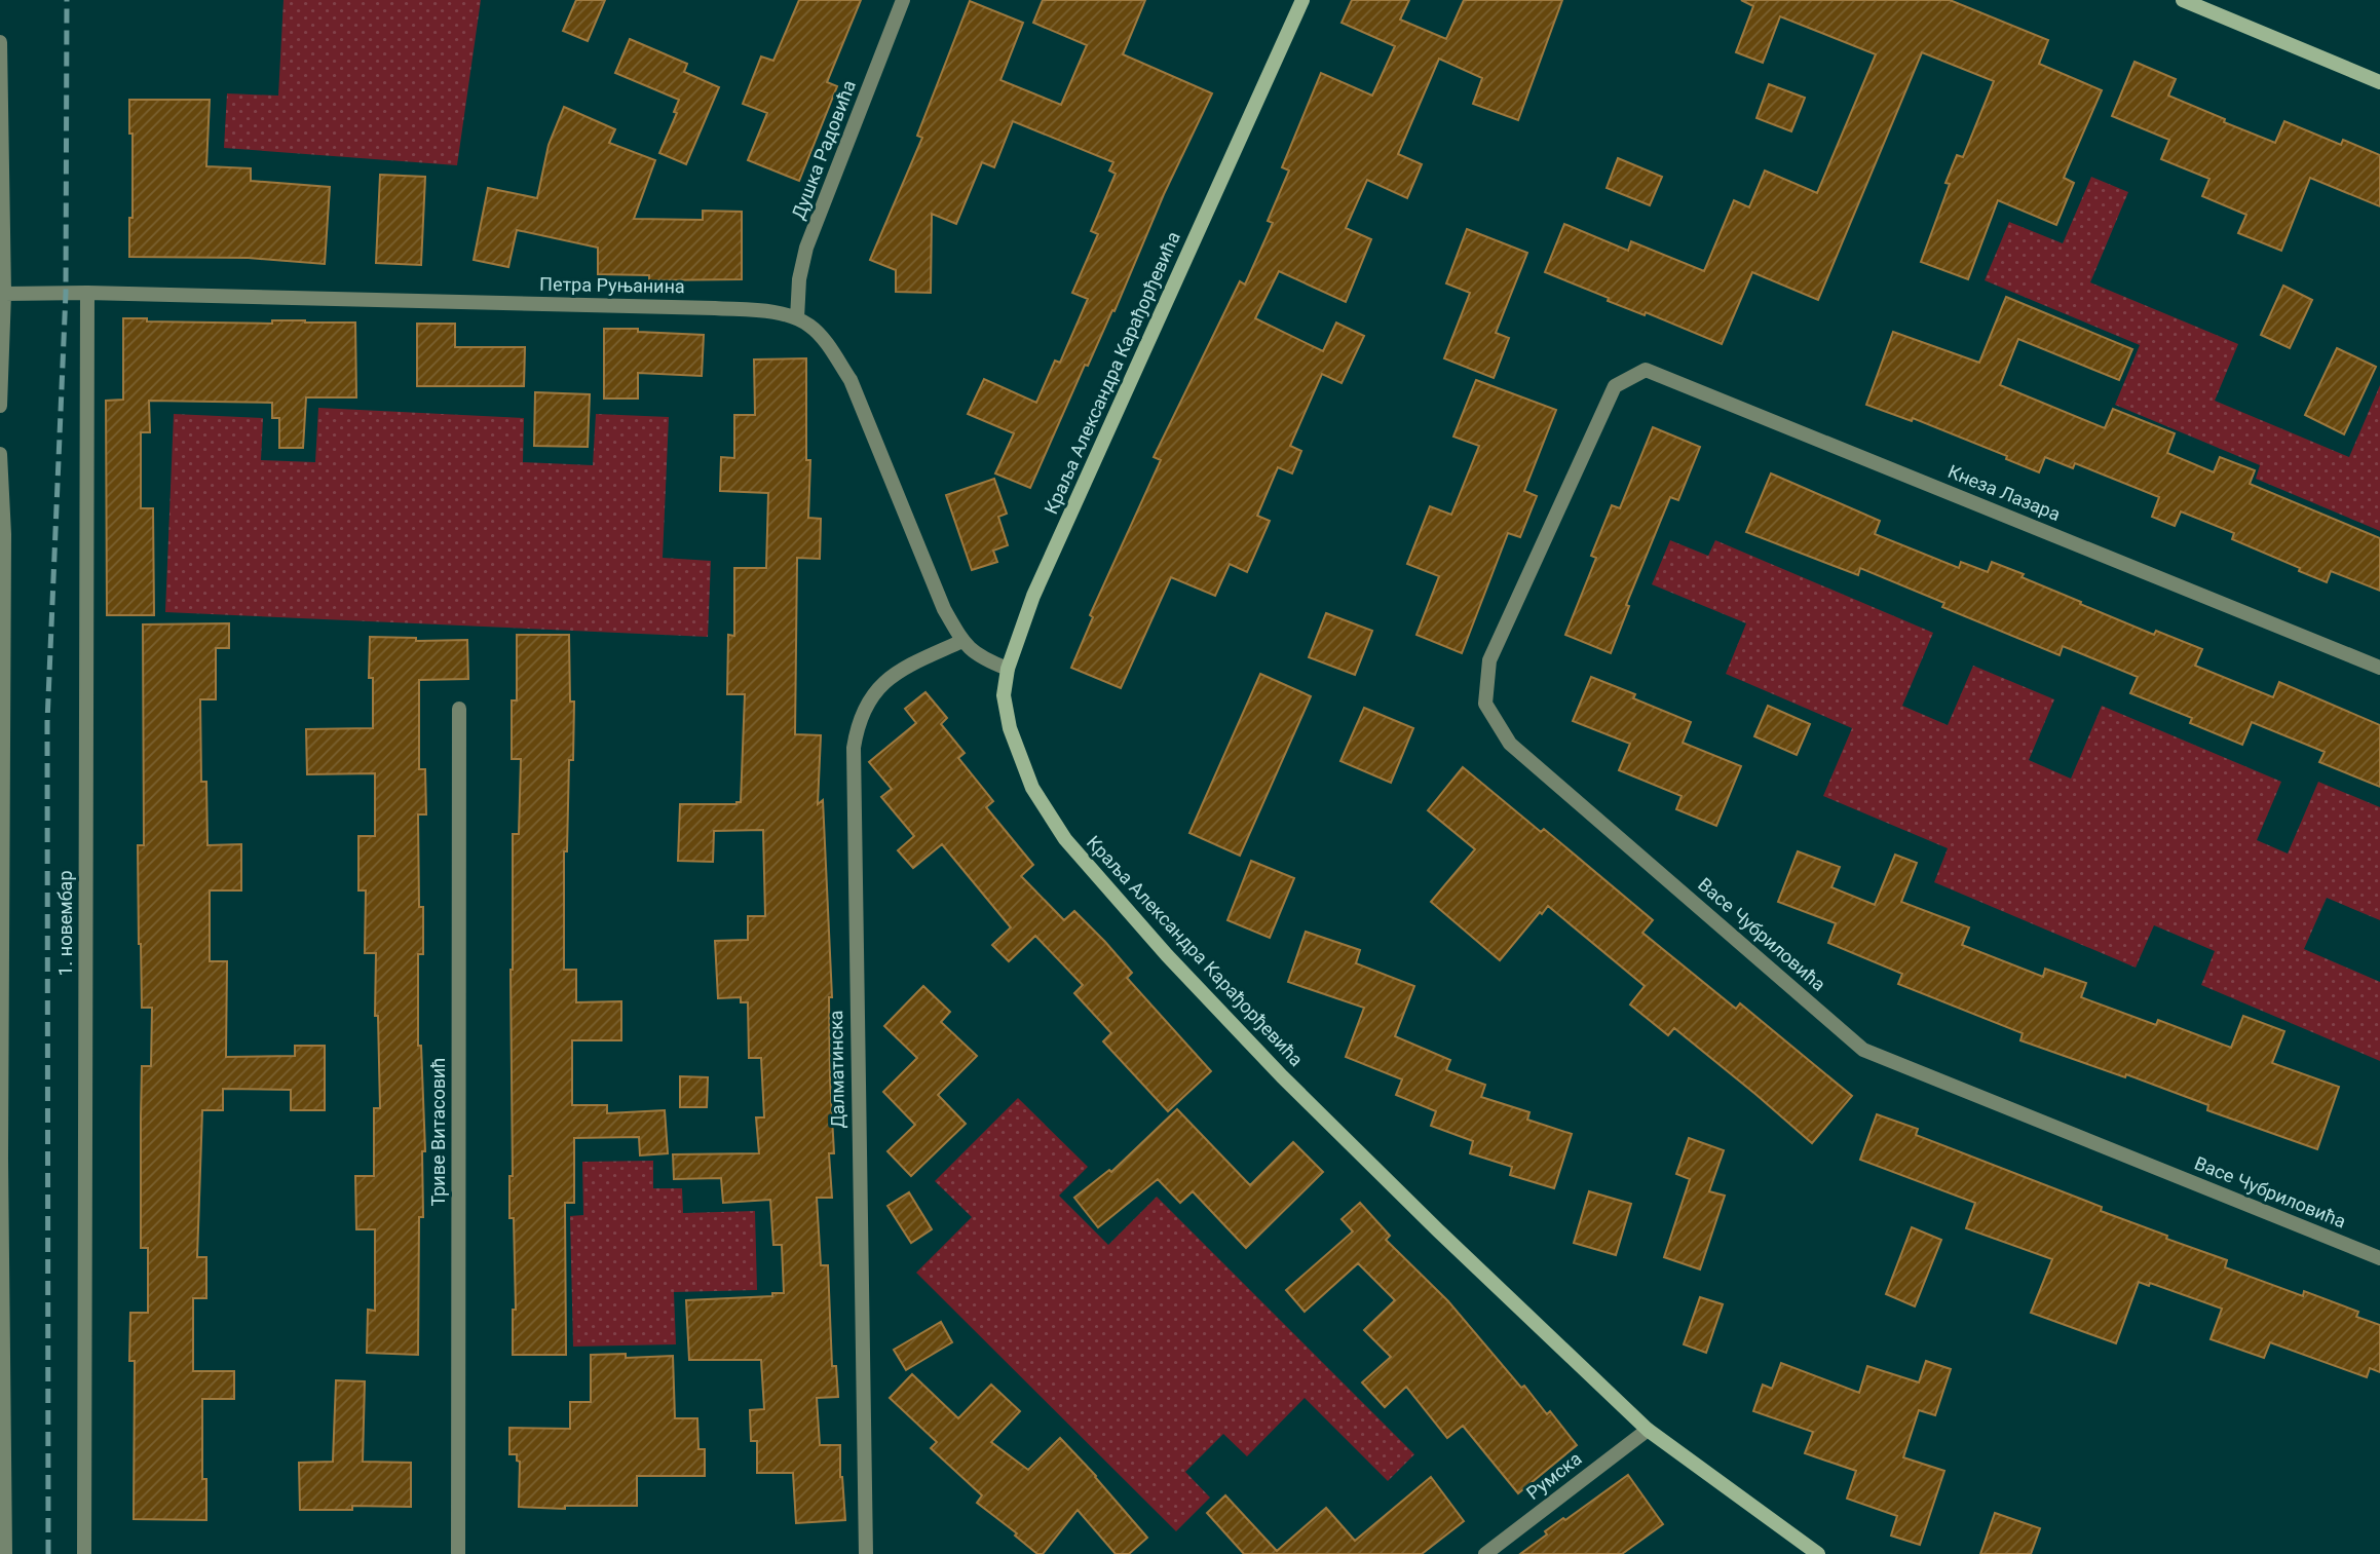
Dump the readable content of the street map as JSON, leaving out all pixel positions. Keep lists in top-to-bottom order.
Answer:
{
  "streets": {
    "street": [
      "Душка Радовића",
      "Петра Руњанина",
      "Краља Александра Карађорђевића",
      "Кнеза Лазара",
      "1. новембар",
      "Васе Чубриловића",
      "Далматинска",
      "Триве Витасовић",
      "Румска"
    ]
  },
  "crossings": [
    ["Душка Радовића", "Петра Руњанина"],
    ["Петра Руњанина", "Краља Александра Карађорђевића"],
    ["Петра Руњанина", "1. новембар"],
    ["Петра Руњанина", "Далматинска"],
    ["Краља Александра Карађорђевића", "Румска"],
    ["Кнеза Лазара", "Васе Чубриловића"]
  ]
}
